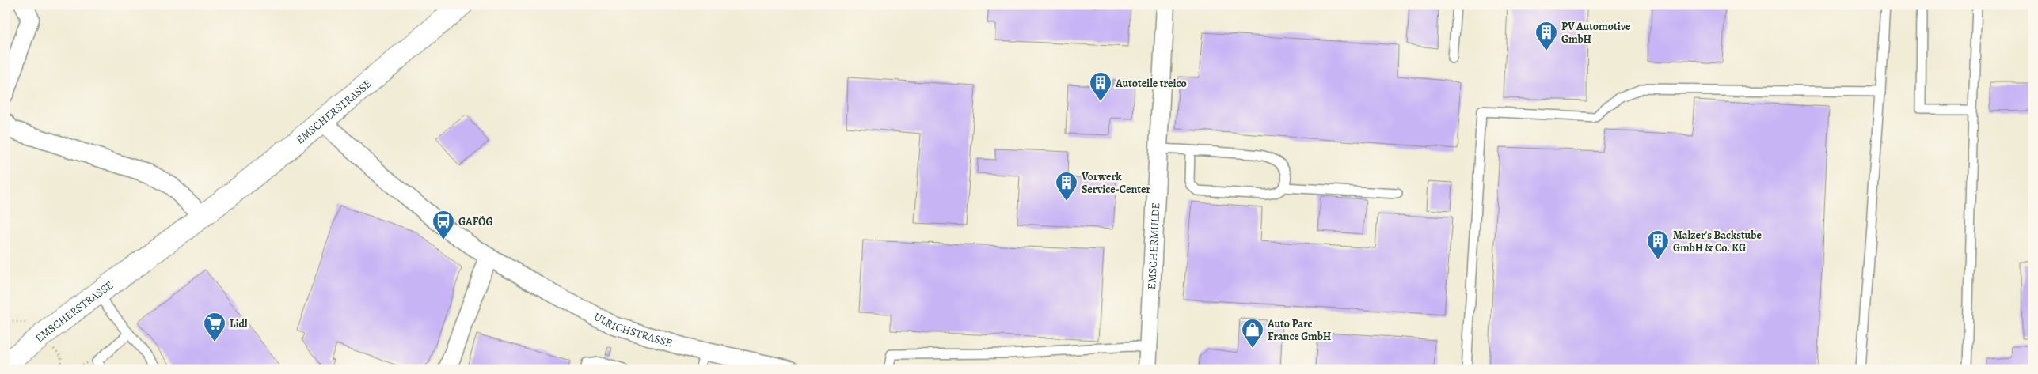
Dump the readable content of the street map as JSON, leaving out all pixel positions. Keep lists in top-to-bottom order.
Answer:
{
  "streets": {
    "street": ["EMSCHERSTRASSE", "EMSCHERMULDE", "ULRICHSTRASSE"]
  },
  "crossings": [
    ["EMSCHERSTRASSE", "ULRICHSTRASSE"]
  ],
  "places": {
    "building": [
      "PV Automotive GmbH",
      "Autoteile treico",
      "Vorwerk Service-Center",
      "Malzer's Backstube GmbH & Co. KG"
    ],
    "bus stop": ["GAFÖG"],
    "supermarket": ["Lidl"],
    "shop": ["Auto Parc France GmbH"]
  }
}
